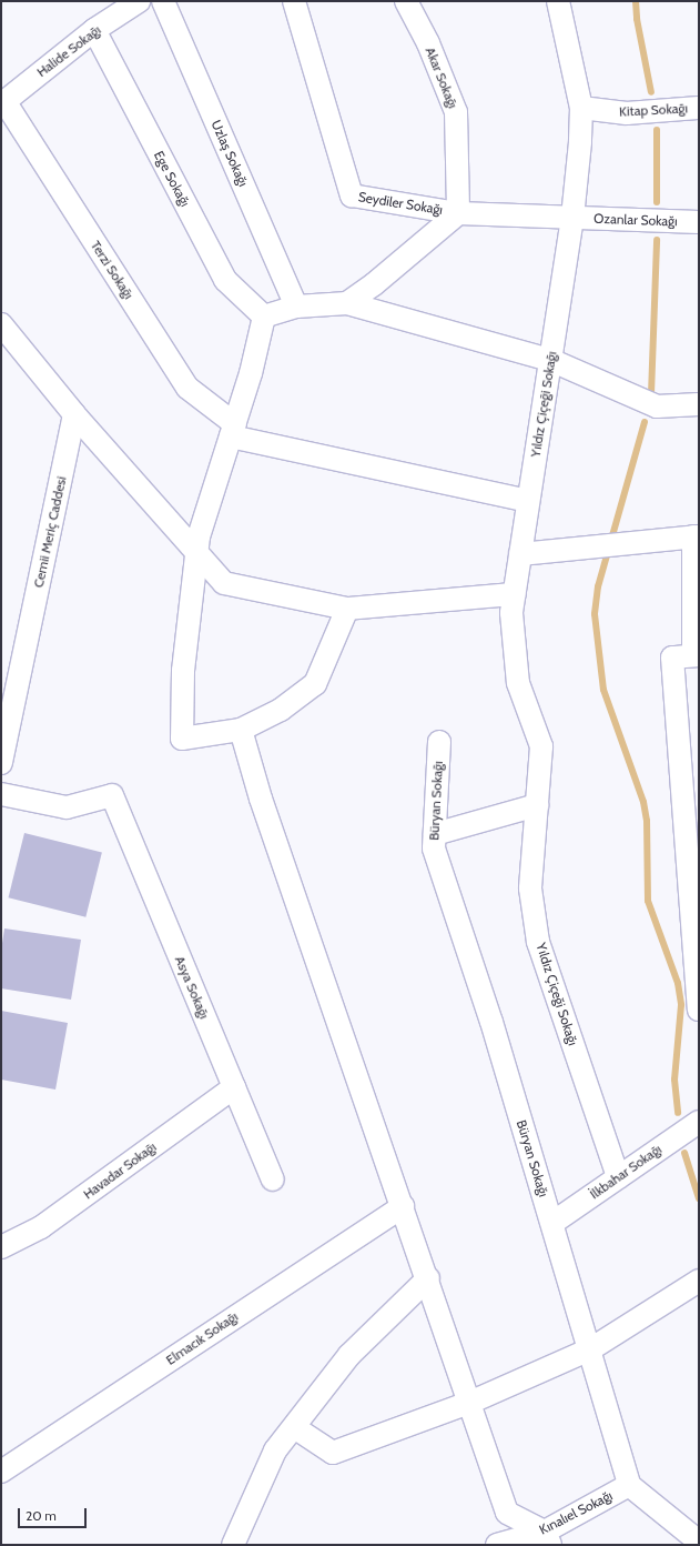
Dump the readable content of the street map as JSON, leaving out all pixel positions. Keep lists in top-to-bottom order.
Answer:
{
  "streets": {
    "street": [
      "Halide Sokağı",
      "Akar Sokağı",
      "Kitap Sokağı",
      "Uzlaş Sokağı",
      "Ege Sokağı",
      "Seydiler Sokağı",
      "Ozanlar Sokağı",
      "Terzi Sokağı",
      "Yıldız Çiçeği Sokağı",
      "Cemii Meriç Caddesi",
      "Büryan Sokağı",
      "Asya Sokağı",
      "Havadar Sokağı",
      "İlkbahar Sokağı",
      "Elmacık Sokağı",
      "Kınalıel Sokağı"
    ]
  },
  "crossings": [
    ["Halide Sokağı", "Ege Sokağı"],
    ["Halide Sokağı", "Terzi Sokağı"],
    ["Akar Sokağı", "Seydiler Sokağı"],
    ["Kitap Sokağı", "Yıldız Çiçeği Sokağı"],
    ["Seydiler Sokağı", "Ozanlar Sokağı"],
    ["Seydiler Sokağı", "Yıldız Çiçeği Sokağı"],
    ["Ozanlar Sokağı", "Yıldız Çiçeği Sokağı"],
    ["Yıldız Çiçeği Sokağı", "İlkbahar Sokağı"],
    ["Büryan Sokağı", "İlkbahar Sokağı"],
    ["Büryan Sokağı", "Kınalıel Sokağı"],
    ["Asya Sokağı", "Havadar Sokağı"]
  ],
  "scale_bar": "20 m"
}
